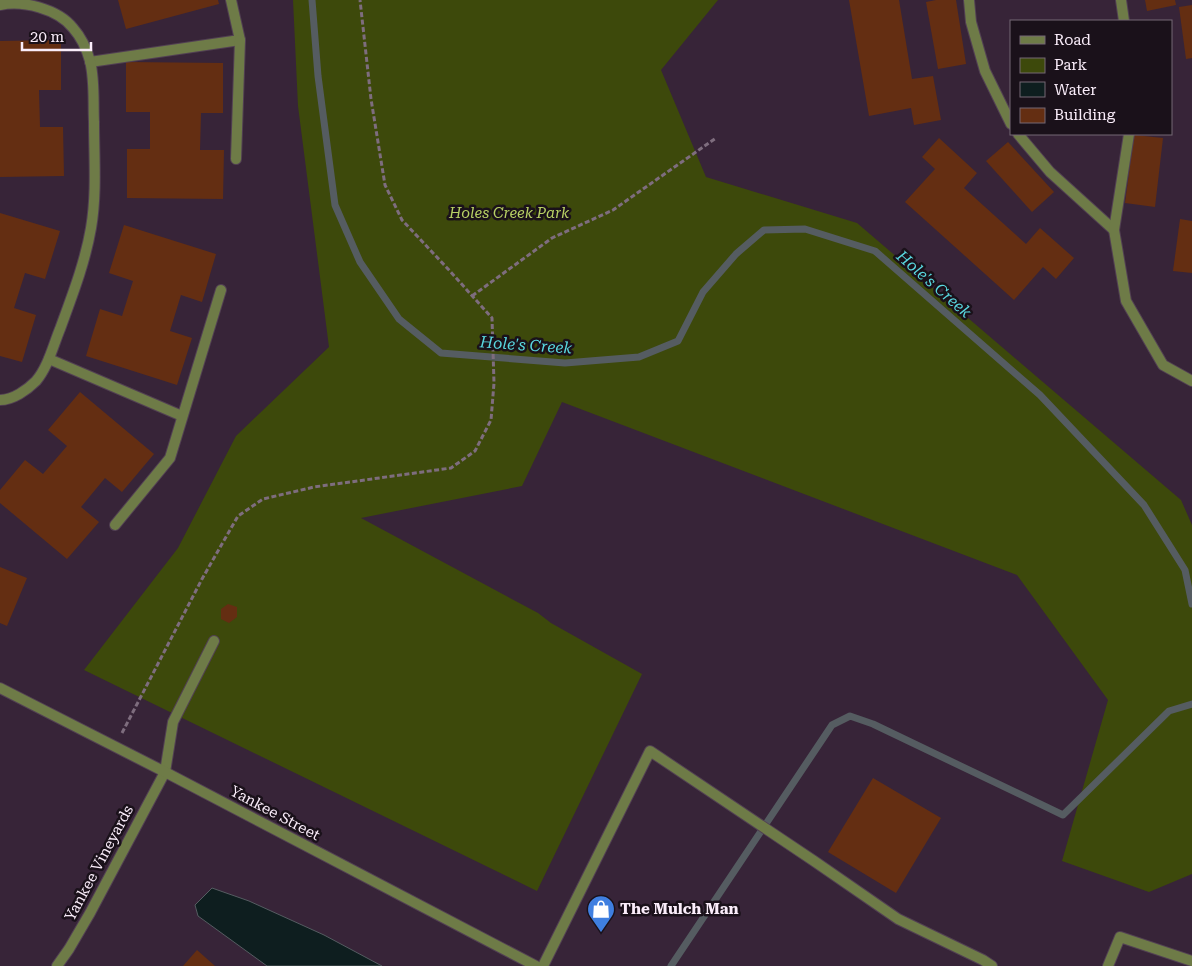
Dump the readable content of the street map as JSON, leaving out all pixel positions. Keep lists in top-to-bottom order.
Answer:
{
  "streets": {
    "street": ["Yankee Street", "Yankee Vineyards"]
  },
  "crossings": [
    ["Yankee Street", "Yankee Vineyards"]
  ],
  "water": ["Hole's Creek"],
  "parks": ["Holes Creek Park"],
  "places": {
    "shop": ["The Mulch Man"]
  },
  "legend": [
    "Road",
    "Park",
    "Water",
    "Building"
  ],
  "scale_bar": "20 m"
}
